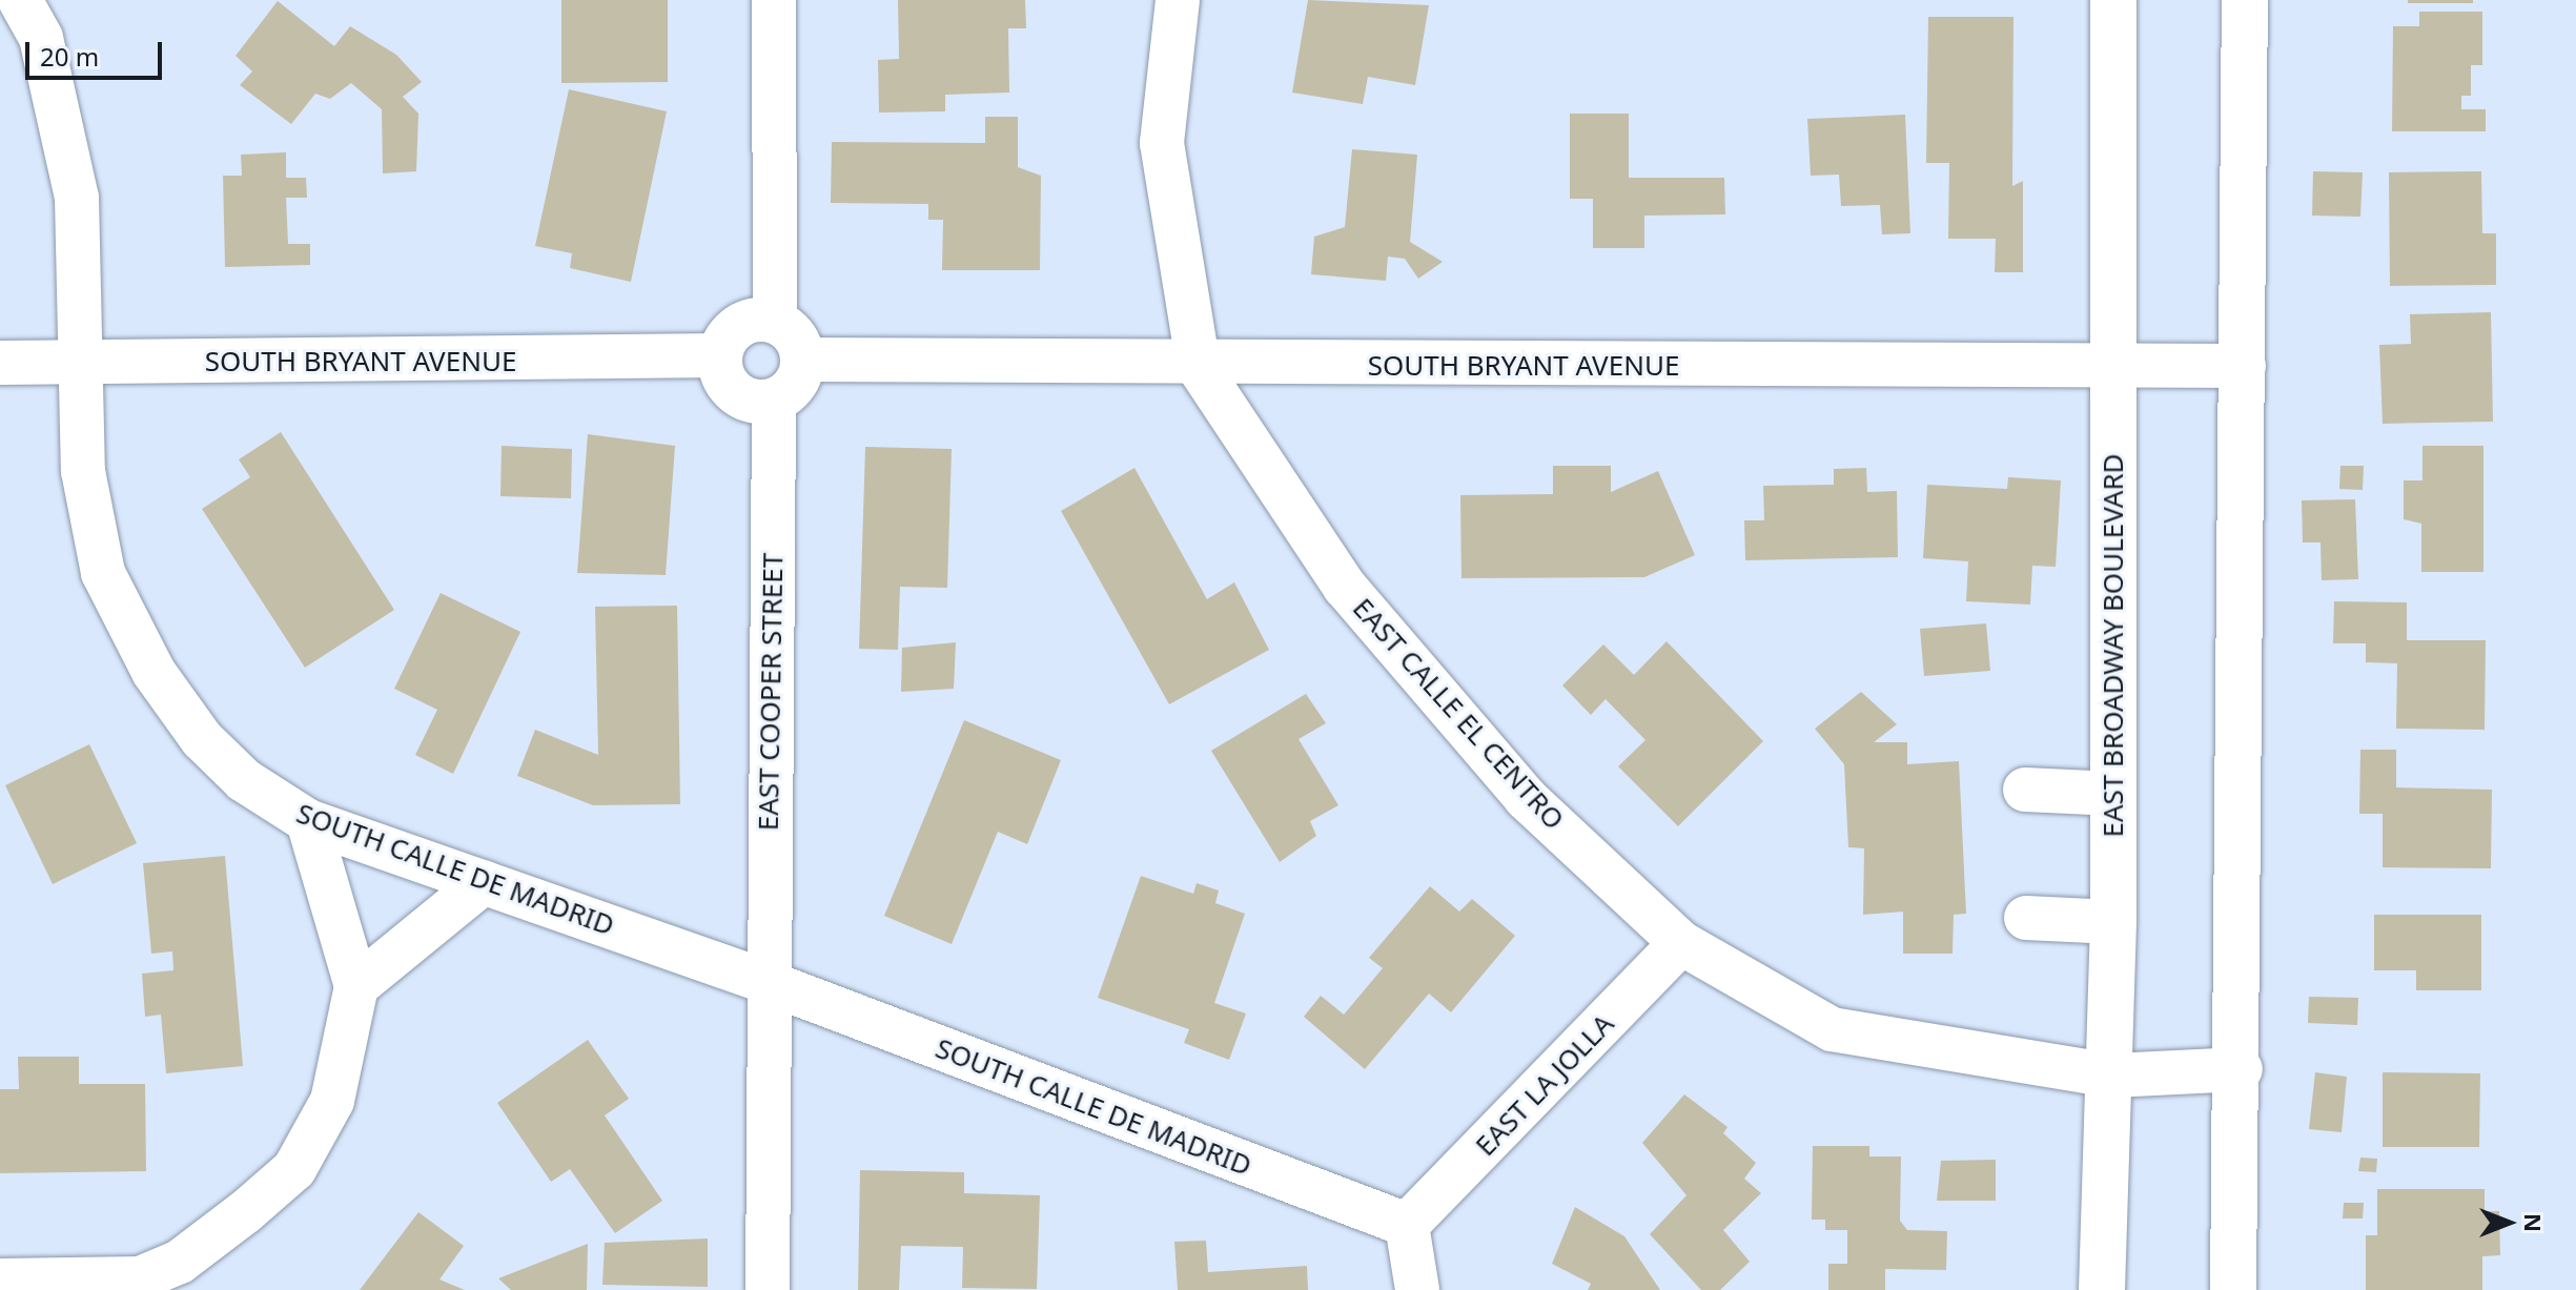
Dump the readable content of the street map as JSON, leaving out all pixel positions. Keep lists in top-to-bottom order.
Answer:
{
  "streets": {
    "main road": ["EAST BROADWAY BOULEVARD"],
    "street": [
      "SOUTH BRYANT AVENUE",
      "EAST COOPER STREET",
      "EAST CALLE EL CENTRO",
      "SOUTH CALLE DE MADRID",
      "EAST LA JOLLA"
    ]
  },
  "crossings": [
    ["SOUTH BRYANT AVENUE", "EAST BROADWAY BOULEVARD"],
    ["SOUTH BRYANT AVENUE", "EAST COOPER STREET"],
    ["SOUTH BRYANT AVENUE", "EAST CALLE EL CENTRO"],
    ["SOUTH BRYANT AVENUE", "SOUTH CALLE DE MADRID"],
    ["EAST BROADWAY BOULEVARD", "EAST CALLE EL CENTRO"],
    ["EAST COOPER STREET", "SOUTH CALLE DE MADRID"],
    ["EAST CALLE EL CENTRO", "EAST LA JOLLA"],
    ["SOUTH CALLE DE MADRID", "EAST LA JOLLA"]
  ],
  "scale_bar": "20 m",
  "north": "right"
}
